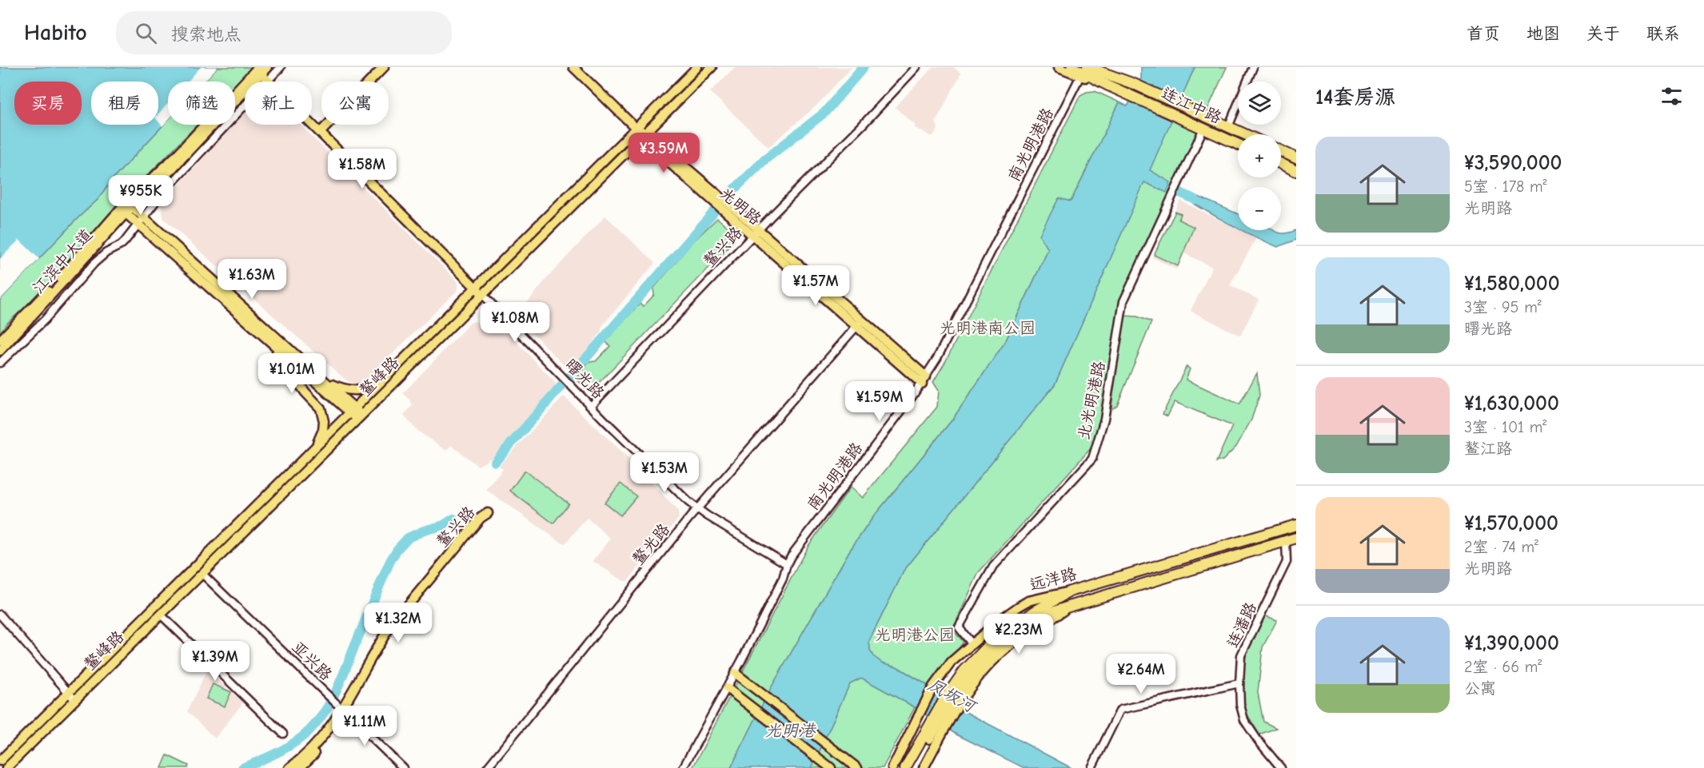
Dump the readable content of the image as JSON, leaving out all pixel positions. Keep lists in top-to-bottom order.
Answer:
{
  "streets": {
    "highway": ["连江中路", "远洋路"],
    "main road": [
      "光明路",
      "鳌兴路",
      "江滨中大道",
      "鳌峰路",
      "曙光路"
    ],
    "street": [
      "南光明港路",
      "北光明港路",
      "鳌光路",
      "连潘路",
      "亚兴路"
    ]
  },
  "crossings": [
    ["连江中路", "南光明港路"],
    ["连江中路", "北光明港路"],
    ["南光明港路", "光明路"],
    ["南光明港路", "曙光路"],
    ["光明路", "鳌兴路"],
    ["光明路", "鳌峰路"],
    ["光明路", "鳌光路"],
    ["鳌兴路", "曙光路"],
    ["鳌兴路", "亚兴路"],
    ["江滨中大道", "曙光路"],
    ["鳌峰路", "曙光路"],
    ["鳌峰路", "亚兴路"],
    ["曙光路", "鳌光路"],
    ["北光明港路", "远洋路"],
    ["远洋路", "连潘路"]
  ],
  "water": ["凤坂河", "光明港"],
  "parks": ["光明港南公园", "光明港公园"],
  "page": {
    "header": "Habito",
    "search": "搜索地点",
    "nav": [
      "首页",
      "地图",
      "关于",
      "联系"
    ],
    "heading": "14套房源",
    "map_buttons": ["+", "−"],
    "chip": [
      "买房",
      "租房",
      "筛选",
      "新上",
      "公寓"
    ],
    "list": [
      {
        "name": "¥3,590,000",
        "note": "5室 · 178 m² · 光明路"
      },
      {
        "name": "¥1,580,000",
        "note": "3室 · 95 m² · 曙光路"
      },
      {
        "name": "¥1,630,000",
        "note": "3室 · 101 m² · 鳌江路"
      },
      {
        "name": "¥1,570,000",
        "note": "2室 · 74 m² · 光明路"
      },
      {
        "name": "¥1,390,000",
        "note": "2室 · 66 m² · 公寓"
      }
    ],
    "price": [
      "¥3.59M",
      "¥1.58M",
      "¥955K",
      "¥1.63M",
      "¥1.57M",
      "¥1.08M",
      "¥1.01M",
      "¥1.59M",
      "¥1.53M",
      "¥1.32M",
      "¥2.23M",
      "¥1.39M",
      "¥2.64M",
      "¥1.11M"
    ]
  }
}
